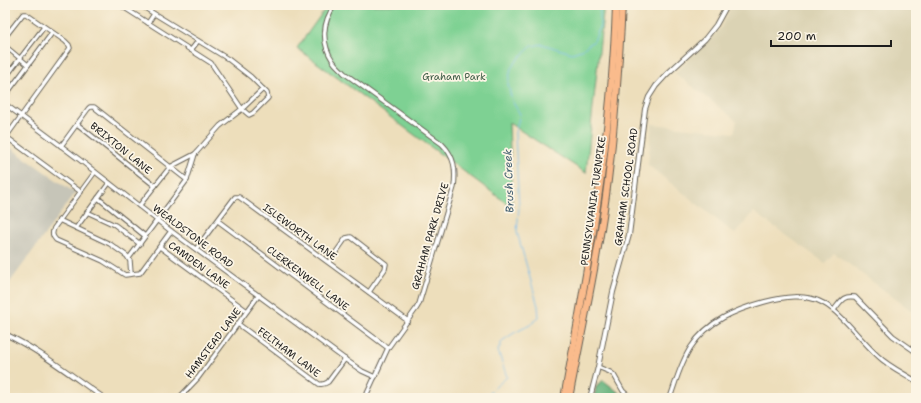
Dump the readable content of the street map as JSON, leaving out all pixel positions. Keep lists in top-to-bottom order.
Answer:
{
  "streets": {
    "highway": ["PENNSYLVANIA TURNPIKE"],
    "street": [
      "BRIXTON LANE",
      "GRAHAM SCHOOL ROAD",
      "ISLEWORTH LANE",
      "WEALDSTONE ROAD",
      "GRAHAM PARK DRIVE",
      "CAMDEN LANE",
      "CLERKENWELL LANE",
      "HAMSTEAD LANE",
      "FELTHAM LANE"
    ]
  },
  "crossings": [
    ["ISLEWORTH LANE", "WEALDSTONE ROAD"],
    ["ISLEWORTH LANE", "GRAHAM PARK DRIVE"],
    ["ISLEWORTH LANE", "CLERKENWELL LANE"],
    ["WEALDSTONE ROAD", "GRAHAM PARK DRIVE"],
    ["WEALDSTONE ROAD", "HAMSTEAD LANE"],
    ["WEALDSTONE ROAD", "FELTHAM LANE"],
    ["GRAHAM PARK DRIVE", "CLERKENWELL LANE"],
    ["CAMDEN LANE", "HAMSTEAD LANE"],
    ["HAMSTEAD LANE", "FELTHAM LANE"]
  ],
  "water": ["Brush Creek"],
  "parks": ["Graham Park"],
  "scale_bar": "200 m"
}
